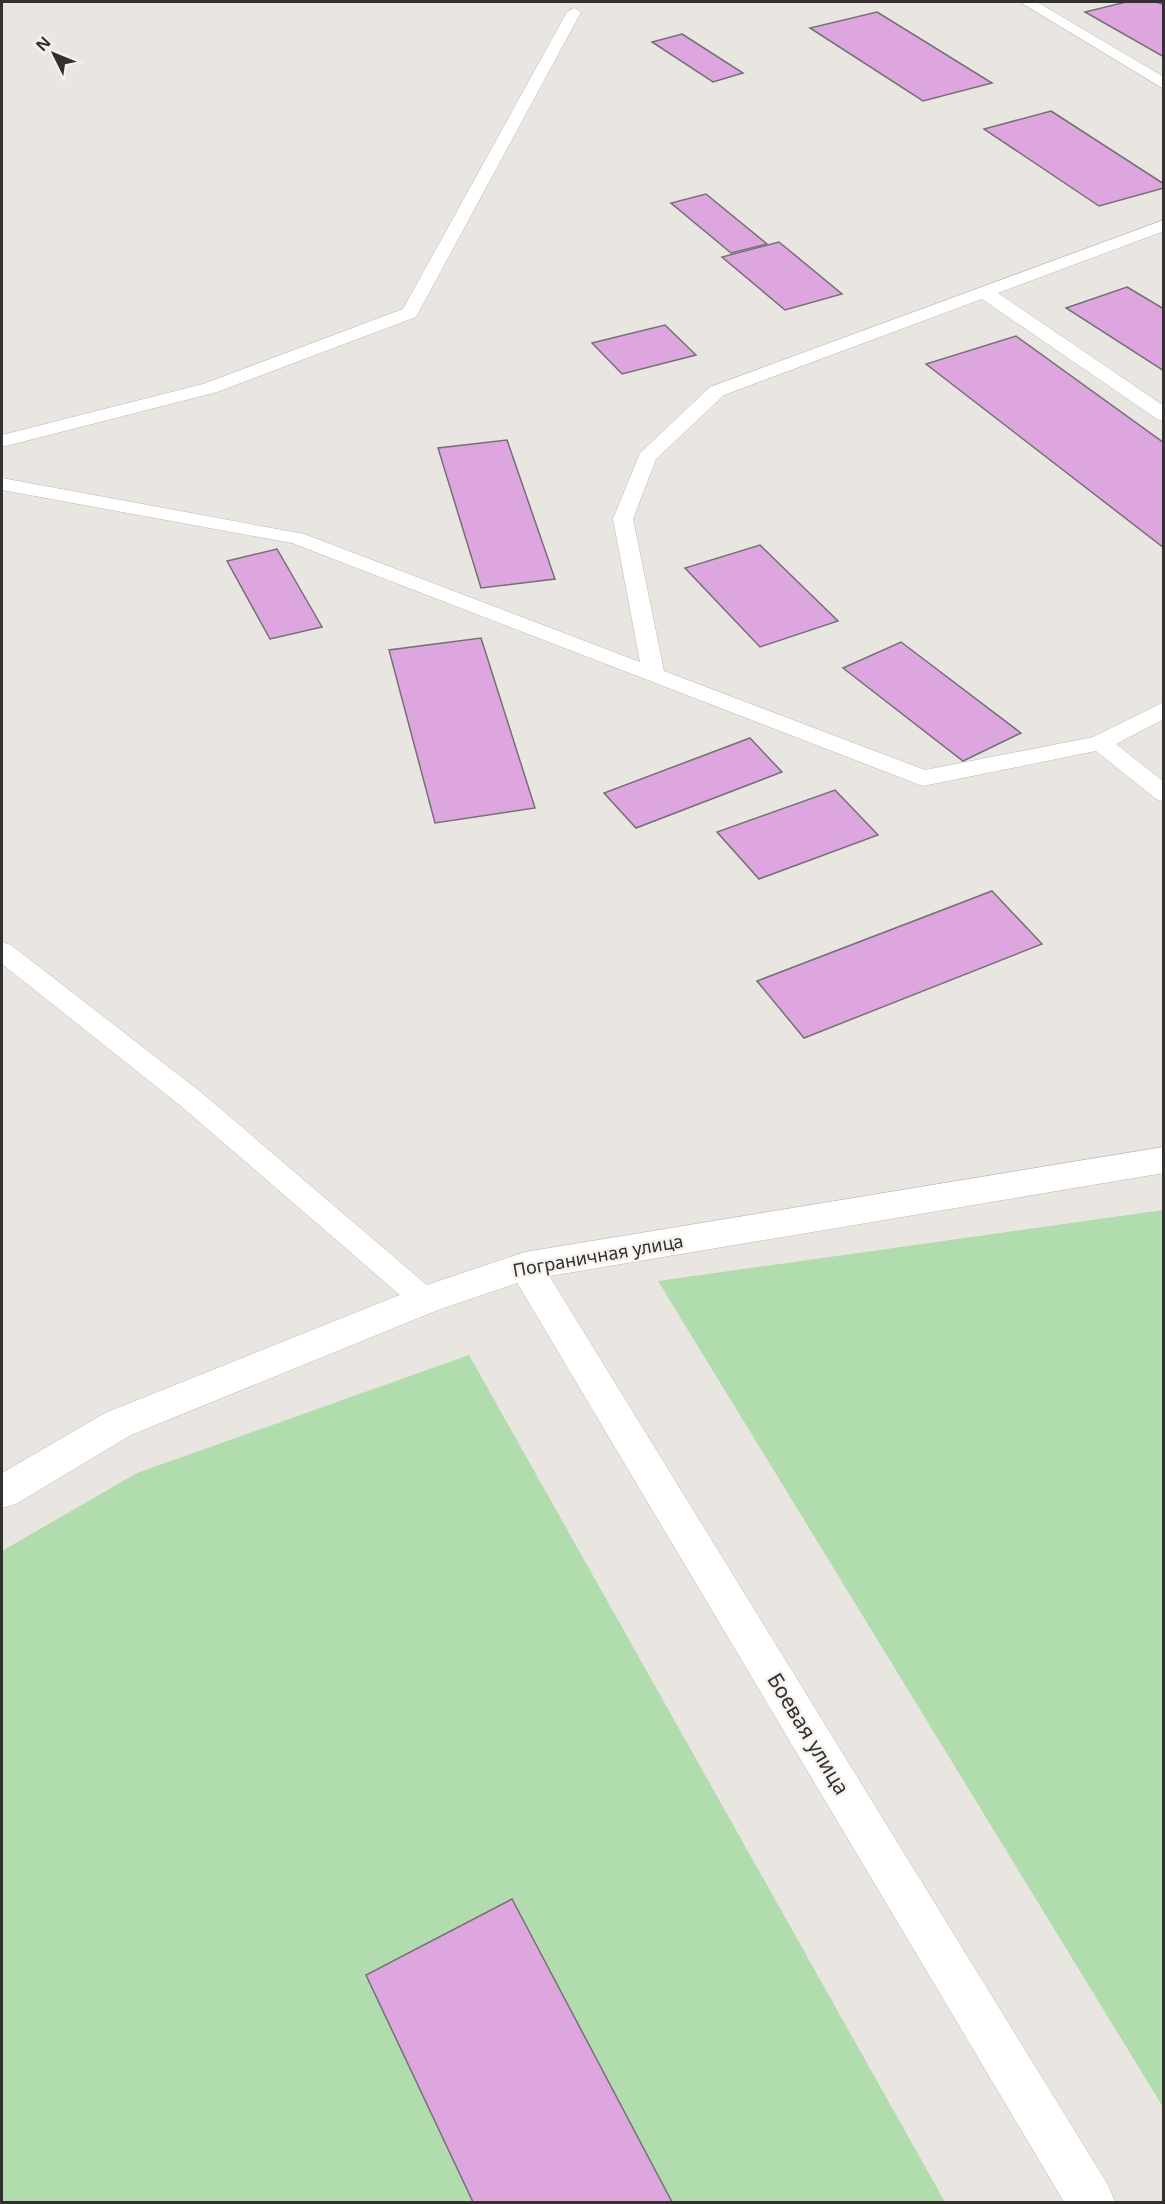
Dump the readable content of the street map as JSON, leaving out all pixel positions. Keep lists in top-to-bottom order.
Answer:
{
  "streets": {
    "street": ["Пограничная улица", "Боевая улица"]
  },
  "crossings": [
    ["Пограничная улица", "Боевая улица"]
  ],
  "north": "top left"
}
